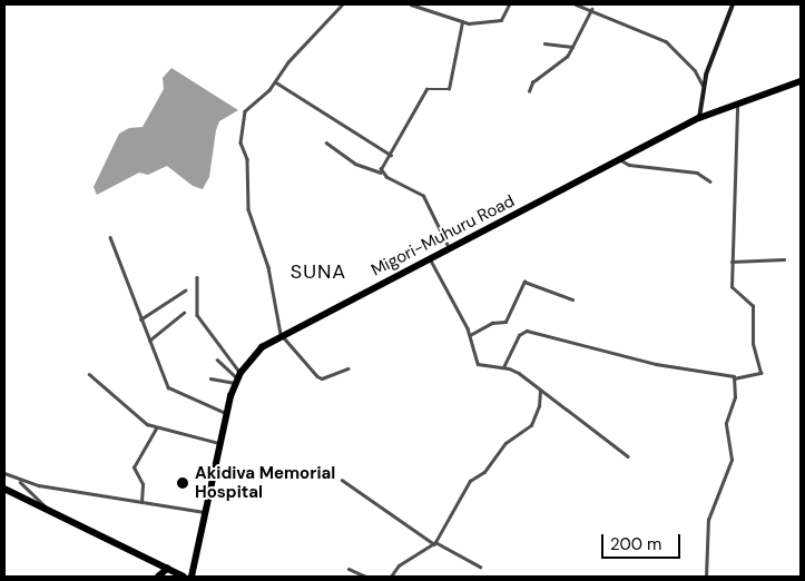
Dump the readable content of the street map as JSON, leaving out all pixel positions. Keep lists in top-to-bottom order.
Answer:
{
  "streets": {
    "highway": ["Migori-Muhuru Road"]
  },
  "districts": ["SUNA"],
  "places": ["Akidiva Memorial Hospital"],
  "scale_bar": "200 m"
}
